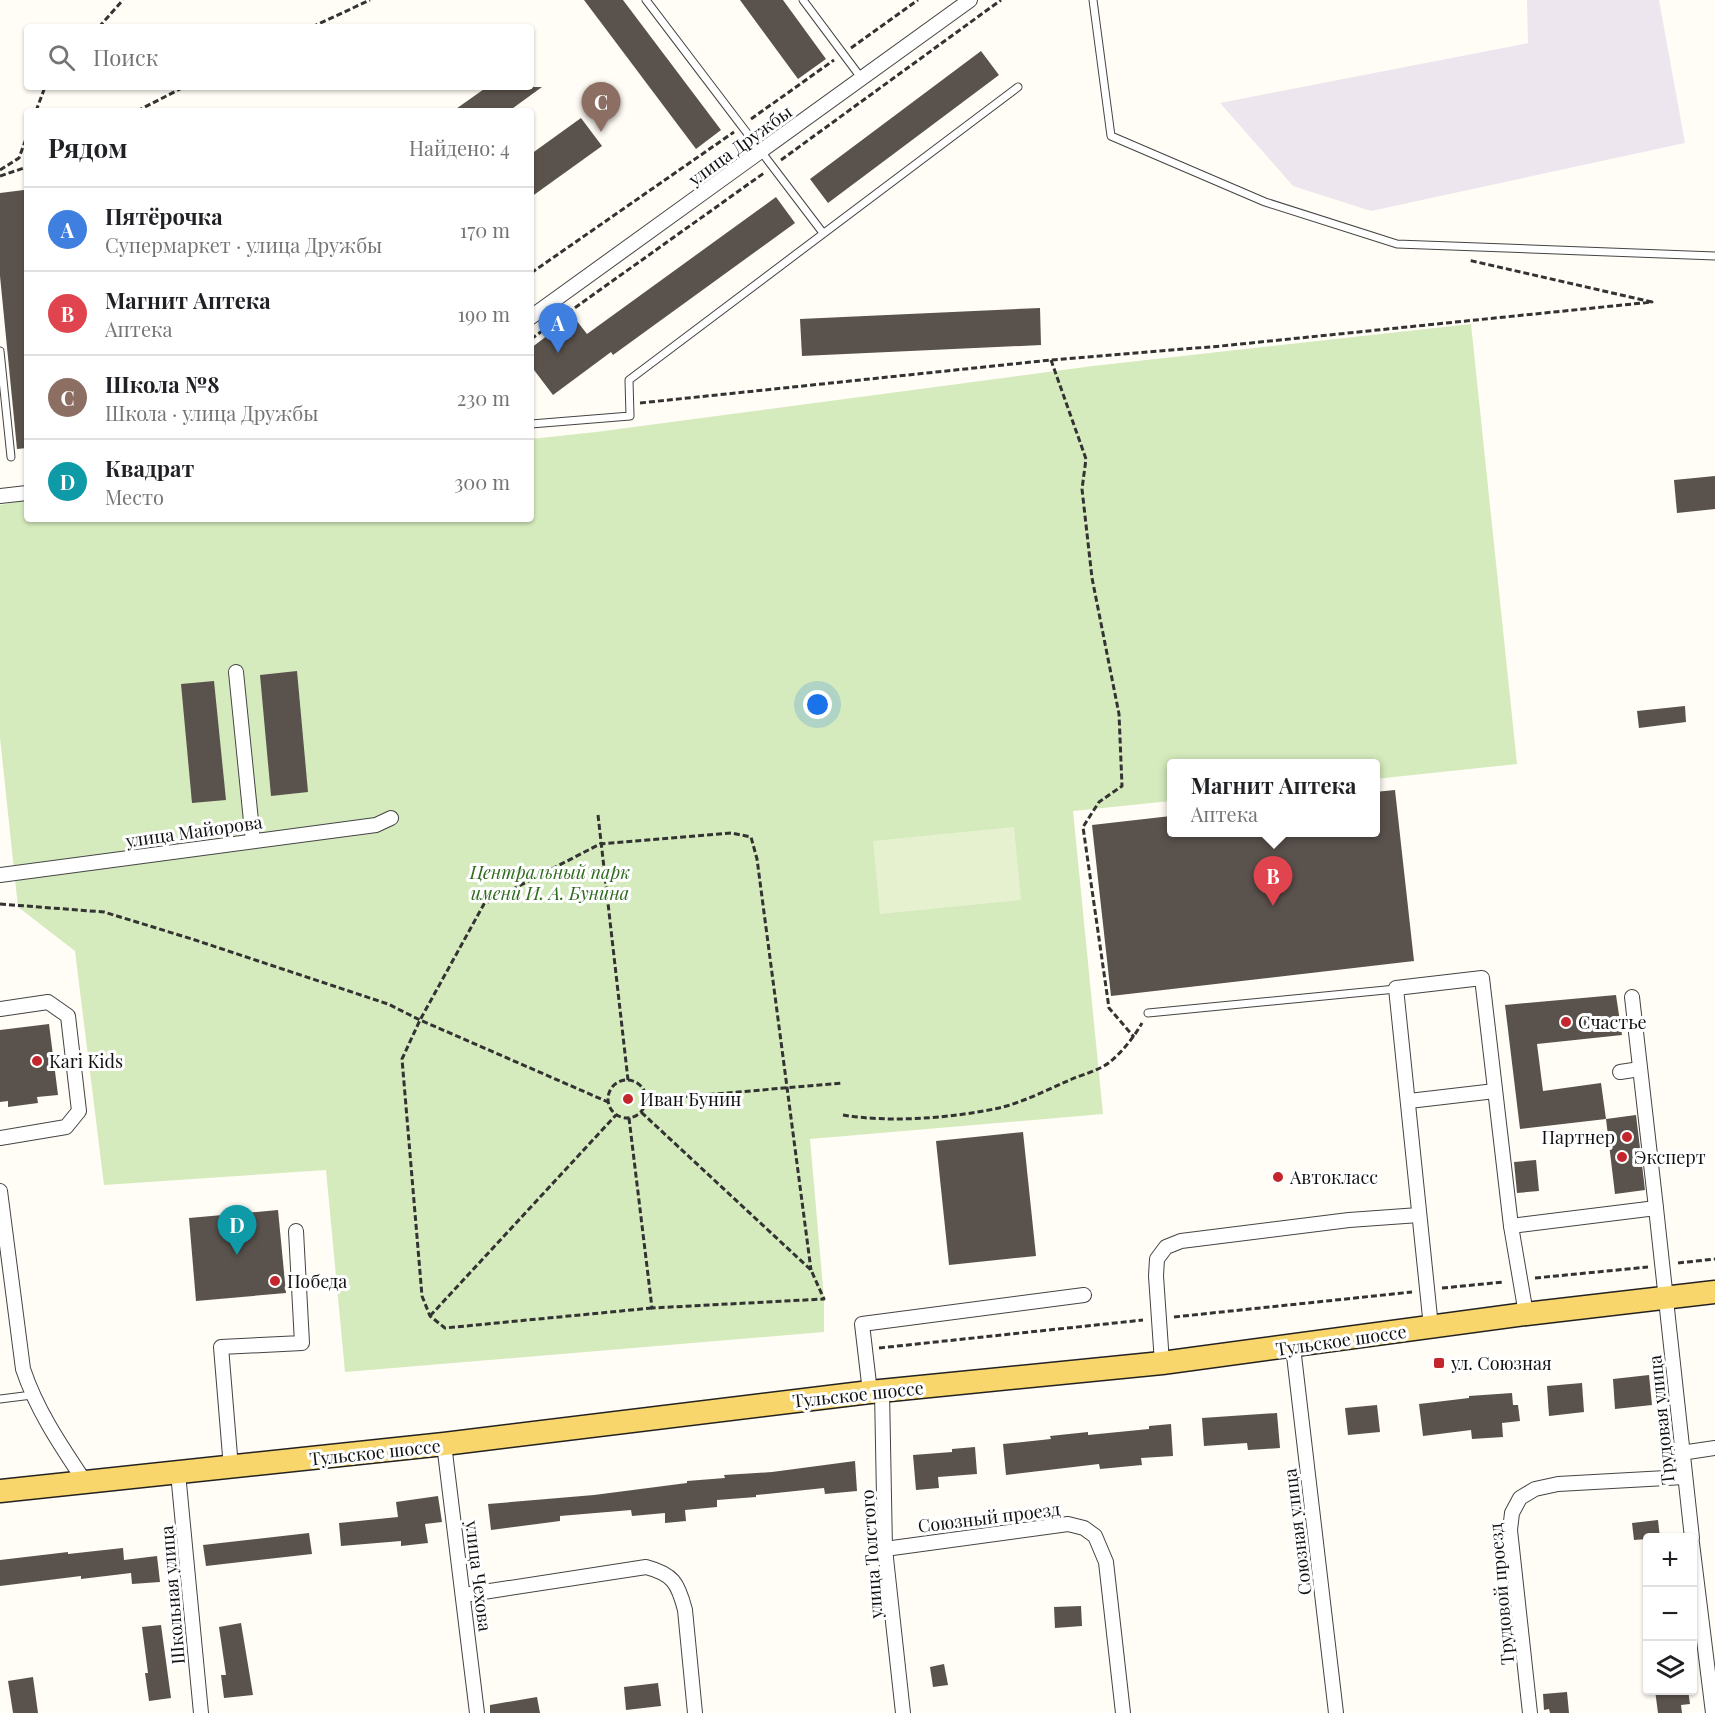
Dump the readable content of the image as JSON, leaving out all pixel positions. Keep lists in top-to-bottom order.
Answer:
{
  "streets": {
    "main road": ["Тульское шоссе"],
    "street": [
      "улица Дружбы",
      "улица Майорова",
      "Трудовая улица",
      "Союзный проезд",
      "Союзная улица",
      "улица Толстого",
      "улица Чехова",
      "Трудовой проезд",
      "Школьная улица"
    ]
  },
  "crossings": [
    ["Тульское шоссе", "Трудовая улица"],
    ["Тульское шоссе", "Союзная улица"],
    ["Тульское шоссе", "улица Толстого"],
    ["Тульское шоссе", "улица Чехова"],
    ["Тульское шоссе", "Школьная улица"],
    ["Трудовая улица", "Трудовой проезд"],
    ["Союзный проезд", "улица Толстого"]
  ],
  "parks": ["Центральный парк имени И. А. Бунина"],
  "places": {
    "other": [
      "Счастье",
      "Kari Kids",
      "Иван Бунин",
      "Партнер",
      "Эксперт",
      "Автокласс",
      "Победа"
    ],
    "transit": ["ул. Союзная"]
  },
  "page": {
    "search": "Поиск",
    "pins": [
      "C",
      "A",
      "B",
      "D"
    ],
    "heading": ["Рядом", "Найдено: 4"],
    "list": [
      {
        "mark": "A",
        "name": "Пятёрочка",
        "note": "Супермаркет · улица Дружбы",
        "value": "170 m"
      },
      {
        "mark": "B",
        "name": "Магнит Аптека",
        "note": "Аптека",
        "value": "190 m"
      },
      {
        "mark": "C",
        "name": "Школа №8",
        "note": "Школа · улица Дружбы",
        "value": "230 m"
      },
      {
        "mark": "D",
        "name": "Квадрат",
        "note": "Место",
        "value": "300 m"
      }
    ],
    "popup": ["Магнит Аптека", "Аптека"],
    "map_buttons": ["+", "−"]
  }
}
